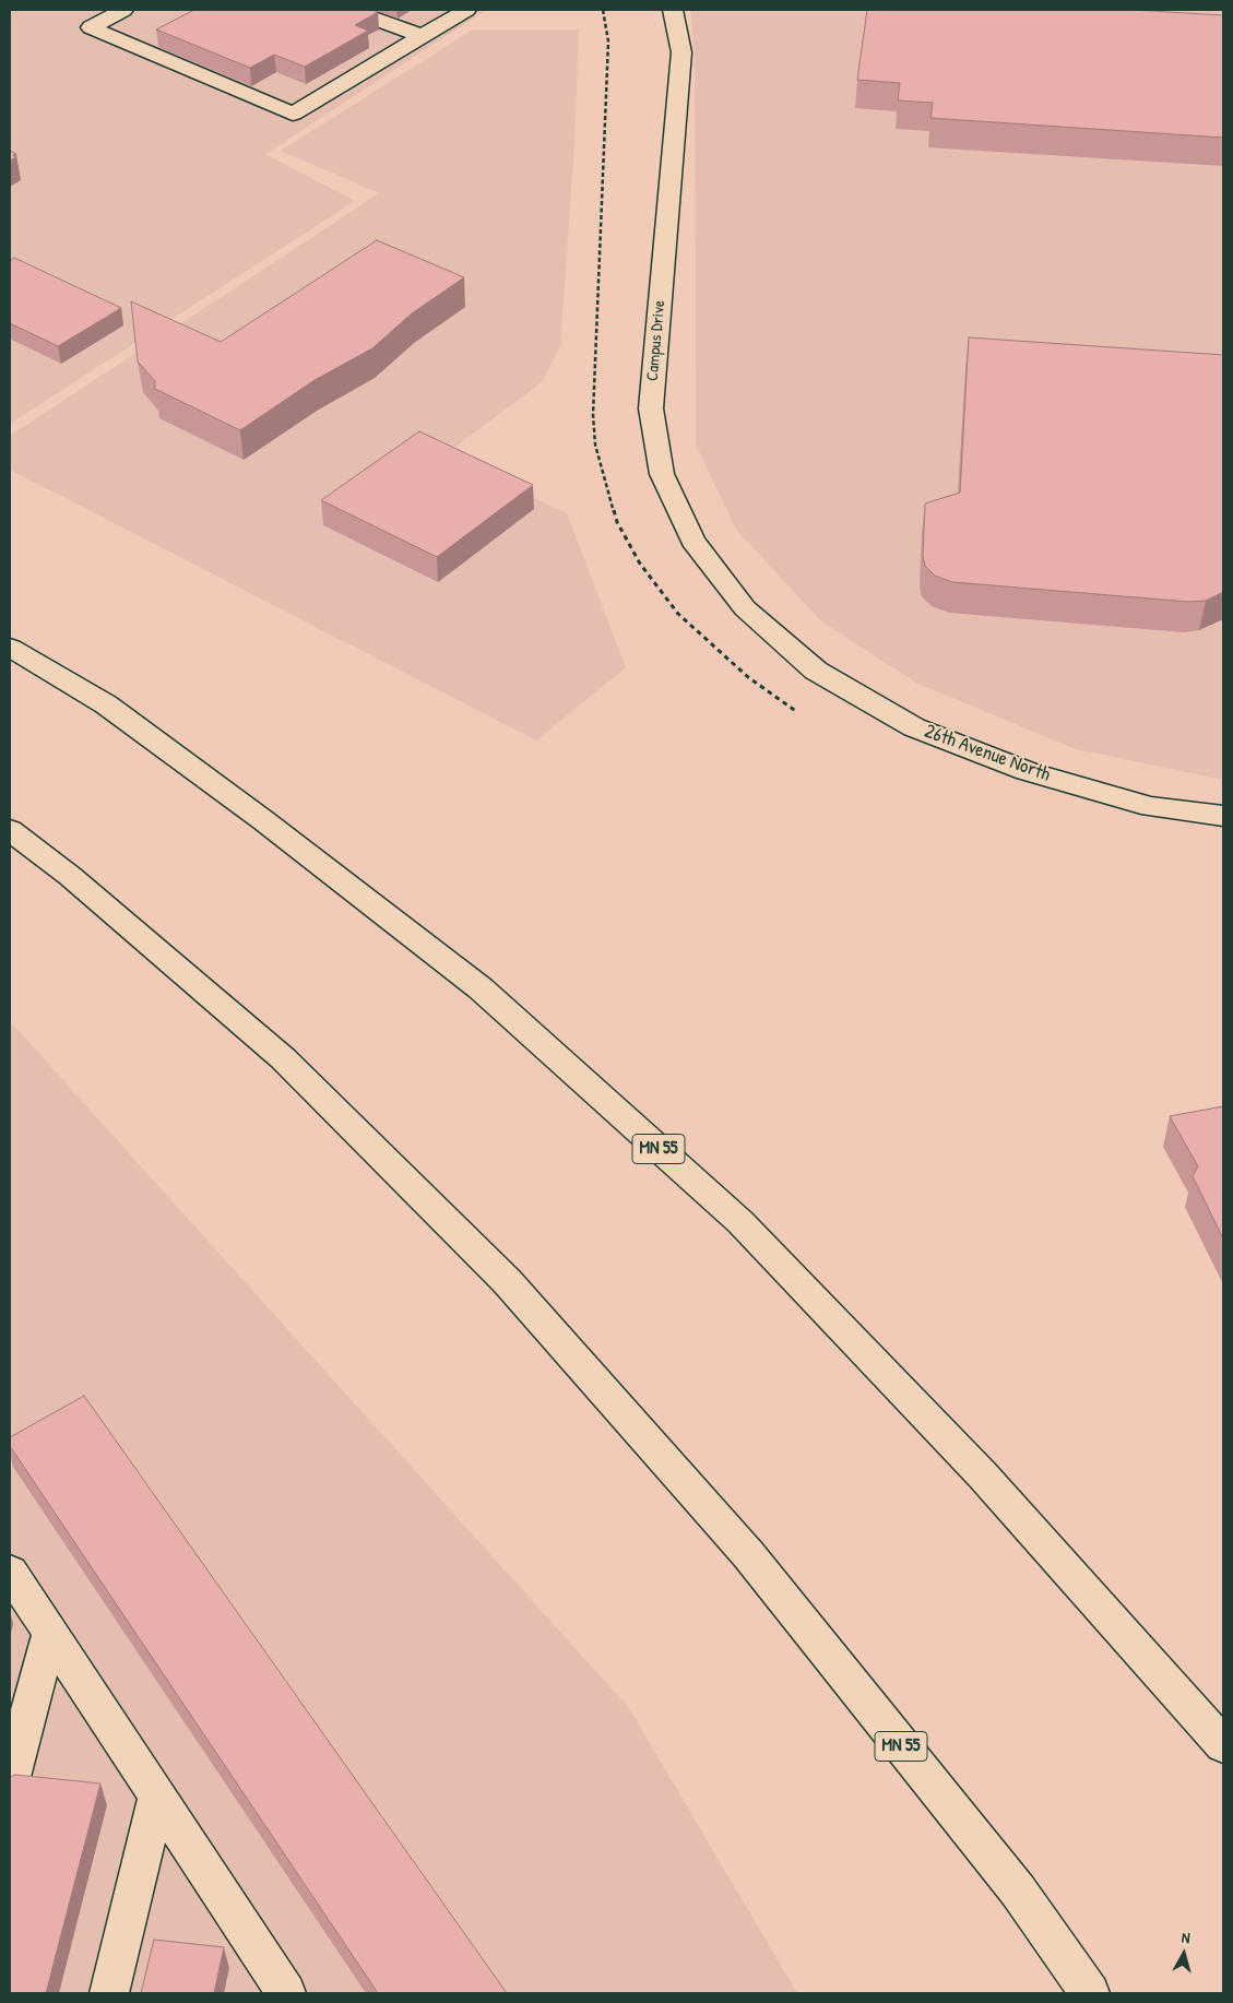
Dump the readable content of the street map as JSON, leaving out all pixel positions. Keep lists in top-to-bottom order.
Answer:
{
  "streets": {
    "main road": ["Campus Drive", "26th Avenue North", "MN 55"]
  },
  "crossings": [
    ["Campus Drive", "26th Avenue North"]
  ],
  "north": "top"
}
